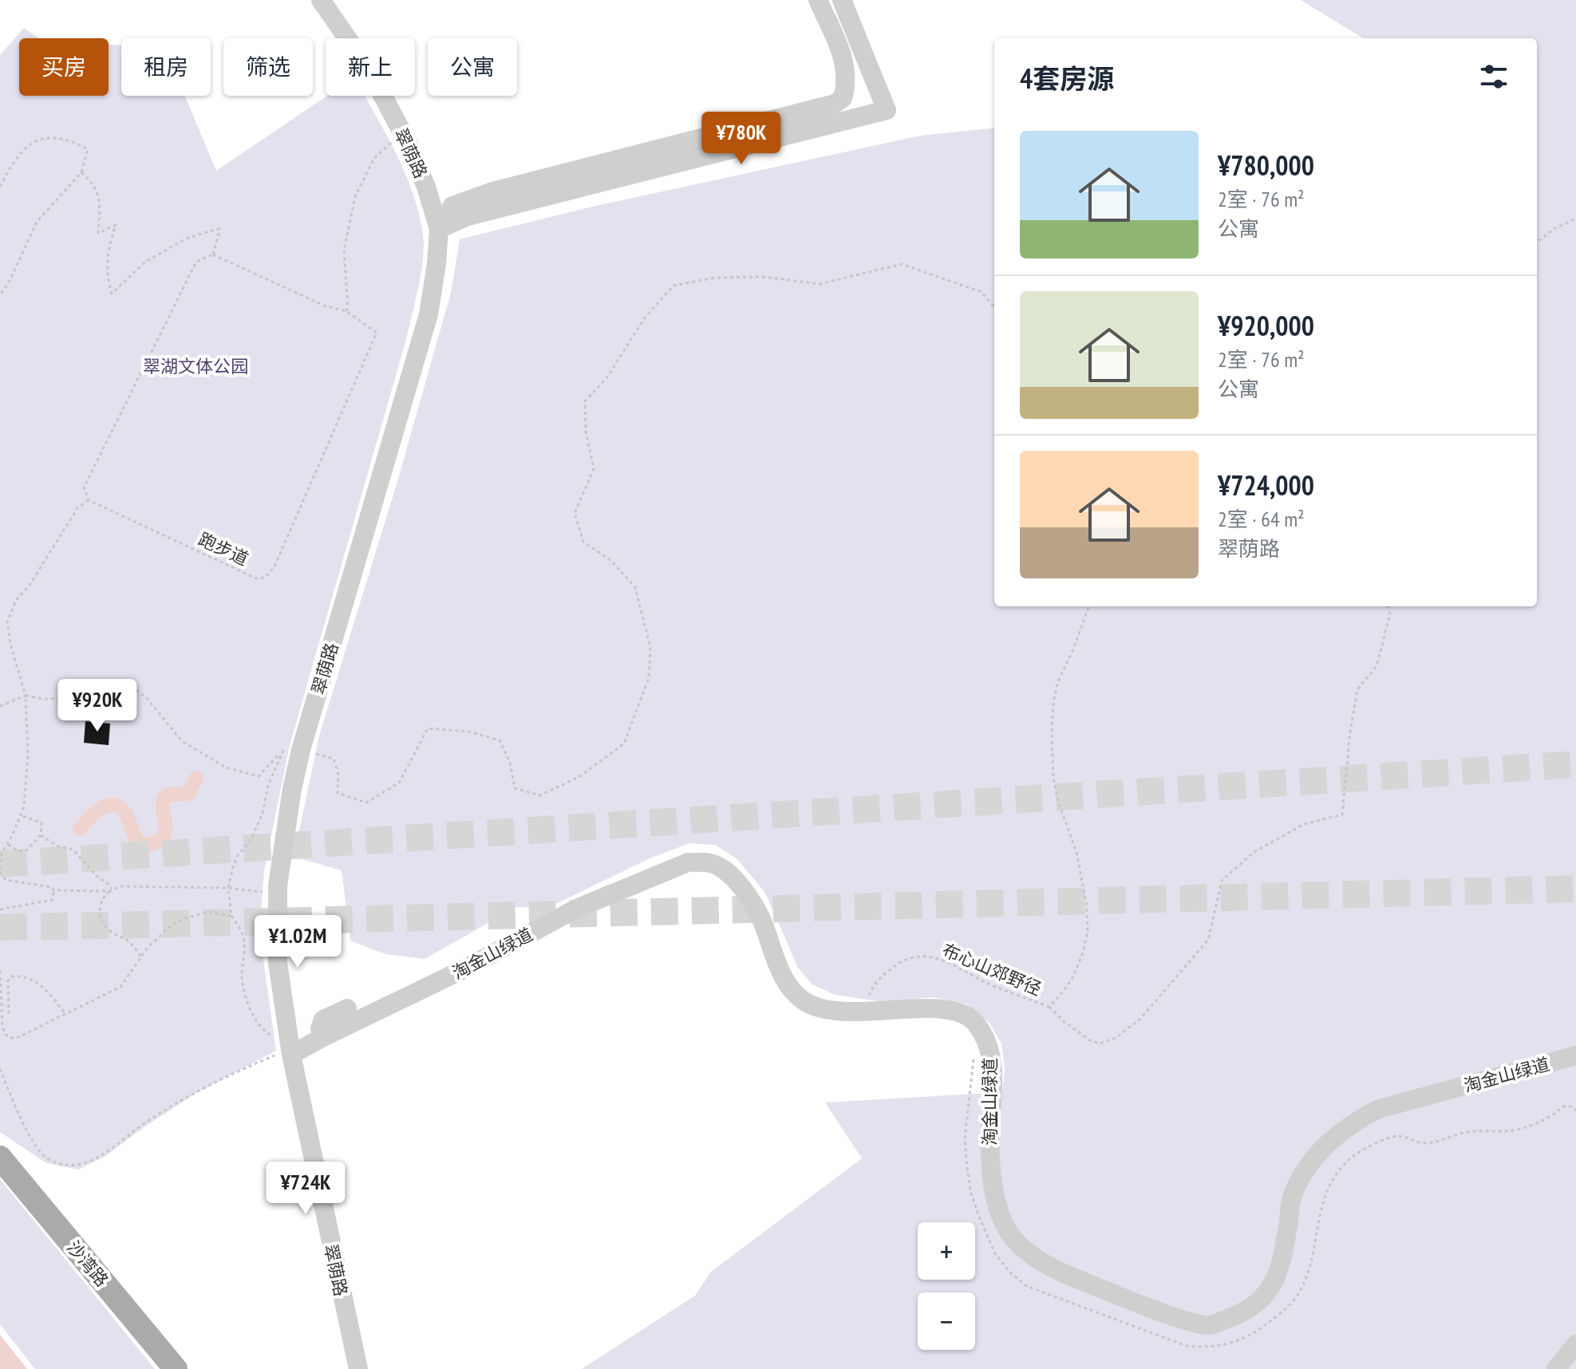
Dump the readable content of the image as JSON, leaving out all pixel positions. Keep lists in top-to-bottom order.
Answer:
{
  "streets": {
    "main road": ["沙湾路"],
    "street": ["翠荫路", "淘金山绿道"],
    "path": ["跑步道", "布心山郊野径"]
  },
  "crossings": [
    ["翠荫路", "淘金山绿道"]
  ],
  "parks": ["翠湖文体公园"],
  "page": {
    "chip": [
      "买房",
      "租房",
      "筛选",
      "新上",
      "公寓"
    ],
    "heading": "4套房源",
    "price": [
      "¥780K",
      "¥920K",
      "¥1.02M",
      "¥724K"
    ],
    "list": [
      {
        "name": "¥780,000",
        "note": "2室 · 76 m² · 公寓"
      },
      {
        "name": "¥920,000",
        "note": "2室 · 76 m² · 公寓"
      },
      {
        "name": "¥724,000",
        "note": "2室 · 64 m² · 翠荫路"
      }
    ],
    "map_buttons": ["+", "−"]
  }
}
